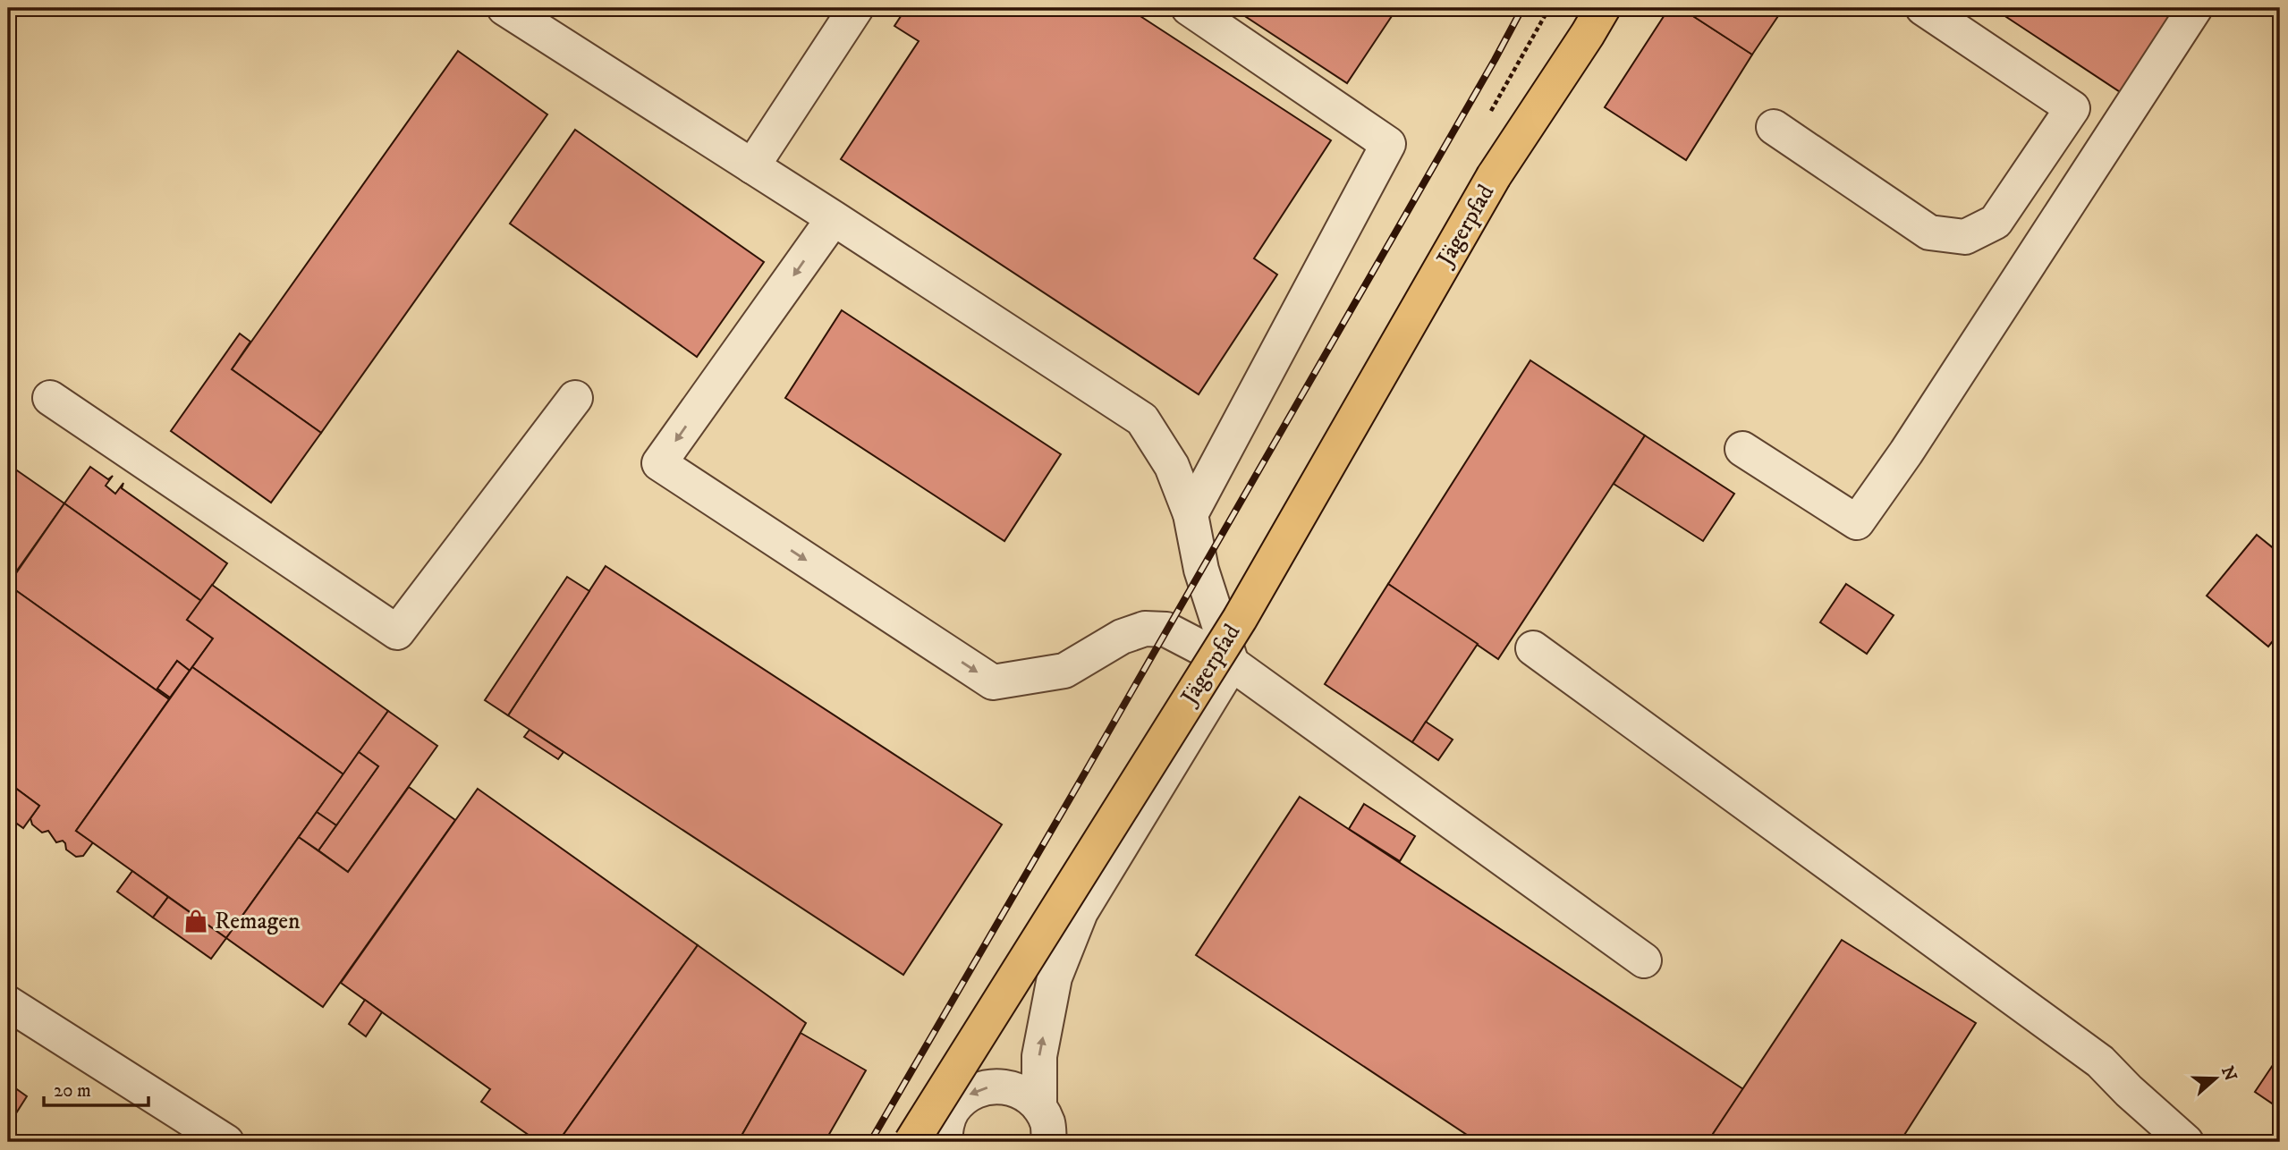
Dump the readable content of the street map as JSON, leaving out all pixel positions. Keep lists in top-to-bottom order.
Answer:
{
  "streets": {
    "main road": ["Jägerpfad"]
  },
  "places": {
    "shop": ["Remagen"]
  },
  "scale_bar": "20 m",
  "north": "right"
}
